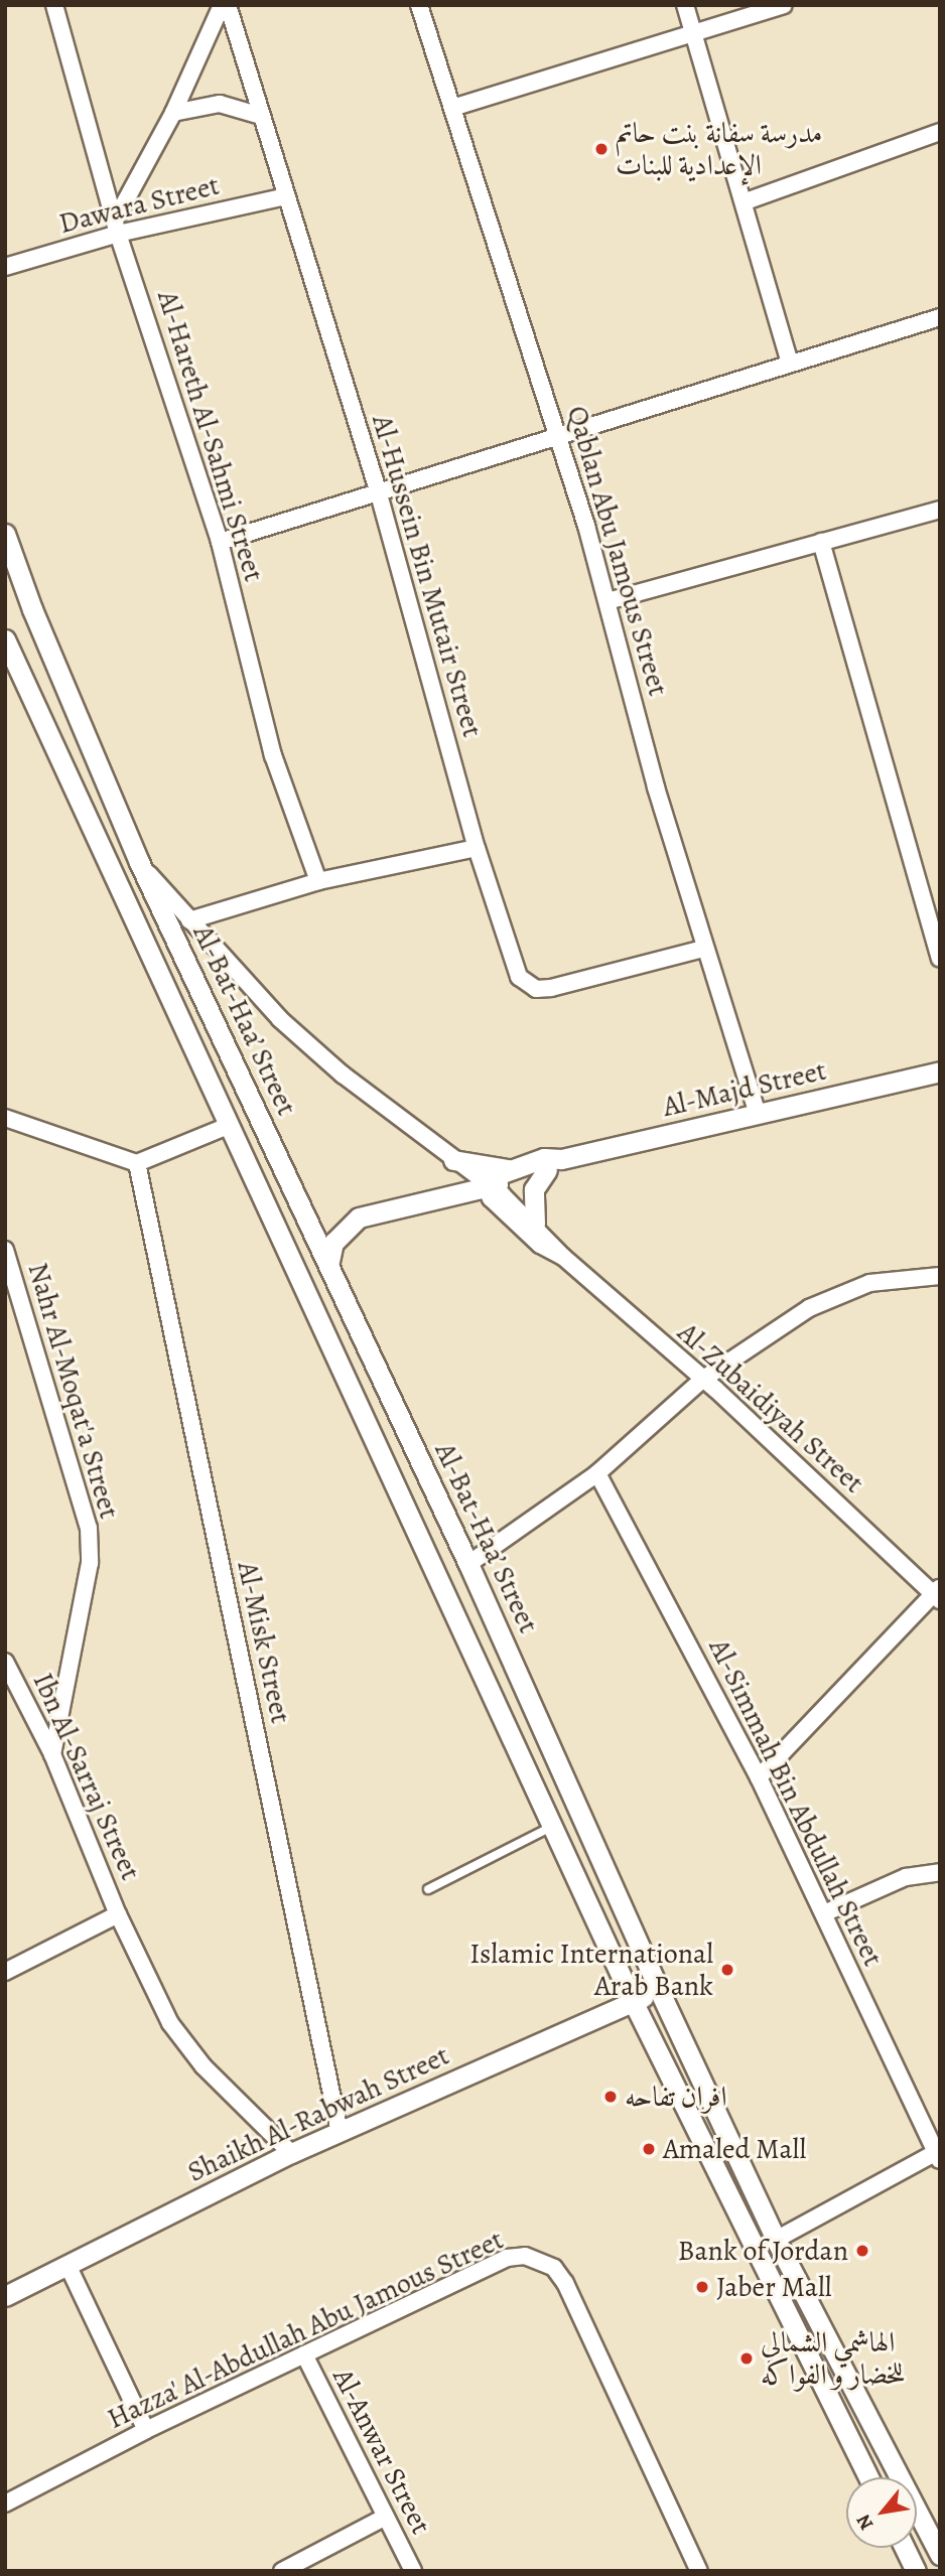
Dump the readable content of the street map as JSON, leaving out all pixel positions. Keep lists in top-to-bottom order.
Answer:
{
  "streets": {
    "street": [
      "Dawara Street",
      "Al-Hareth Al-Sahmi Street",
      "Qablan Abu Jamous Street",
      "Al-Hussein Bin Mutair Street",
      "Al-Bat-Haa’ Street",
      "Al-Majd Street",
      "Nahr Al-Moqat'a Street",
      "Al-Zubaidiyah Street",
      "Al-Misk Street",
      "Ibn Al-Sarraj Street",
      "Al-Simmah Bin Abdullah Street",
      "Shaikh Al-Rabwah Street",
      "Hazza' Al-Abdullah Abu Jamous Street",
      "Al-Anwar Street"
    ]
  },
  "crossings": [
    ["Dawara Street", "Al-Hareth Al-Sahmi Street"],
    ["Dawara Street", "Al-Hussein Bin Mutair Street"],
    ["Qablan Abu Jamous Street", "Al-Hussein Bin Mutair Street"],
    ["Qablan Abu Jamous Street", "Al-Majd Street"],
    ["Al-Bat-Haa’ Street", "Al-Majd Street"],
    ["Al-Bat-Haa’ Street", "Al-Zubaidiyah Street"],
    ["Al-Bat-Haa’ Street", "Shaikh Al-Rabwah Street"],
    ["Al-Majd Street", "Al-Zubaidiyah Street"],
    ["Nahr Al-Moqat'a Street", "Ibn Al-Sarraj Street"],
    ["Al-Misk Street", "Shaikh Al-Rabwah Street"],
    ["Hazza' Al-Abdullah Abu Jamous Street", "Al-Anwar Street"]
  ],
  "places": [
    "مدرسة سفانة بنت حاتم الإعدادية للبنات",
    "Islamic International Arab Bank",
    "افران تفاحه",
    "Amaled Mall",
    "Bank of Jordan",
    "Jaber Mall",
    "الهاشمي الشمالي للخضار و الفواكه"
  ],
  "north": "bottom left"
}
